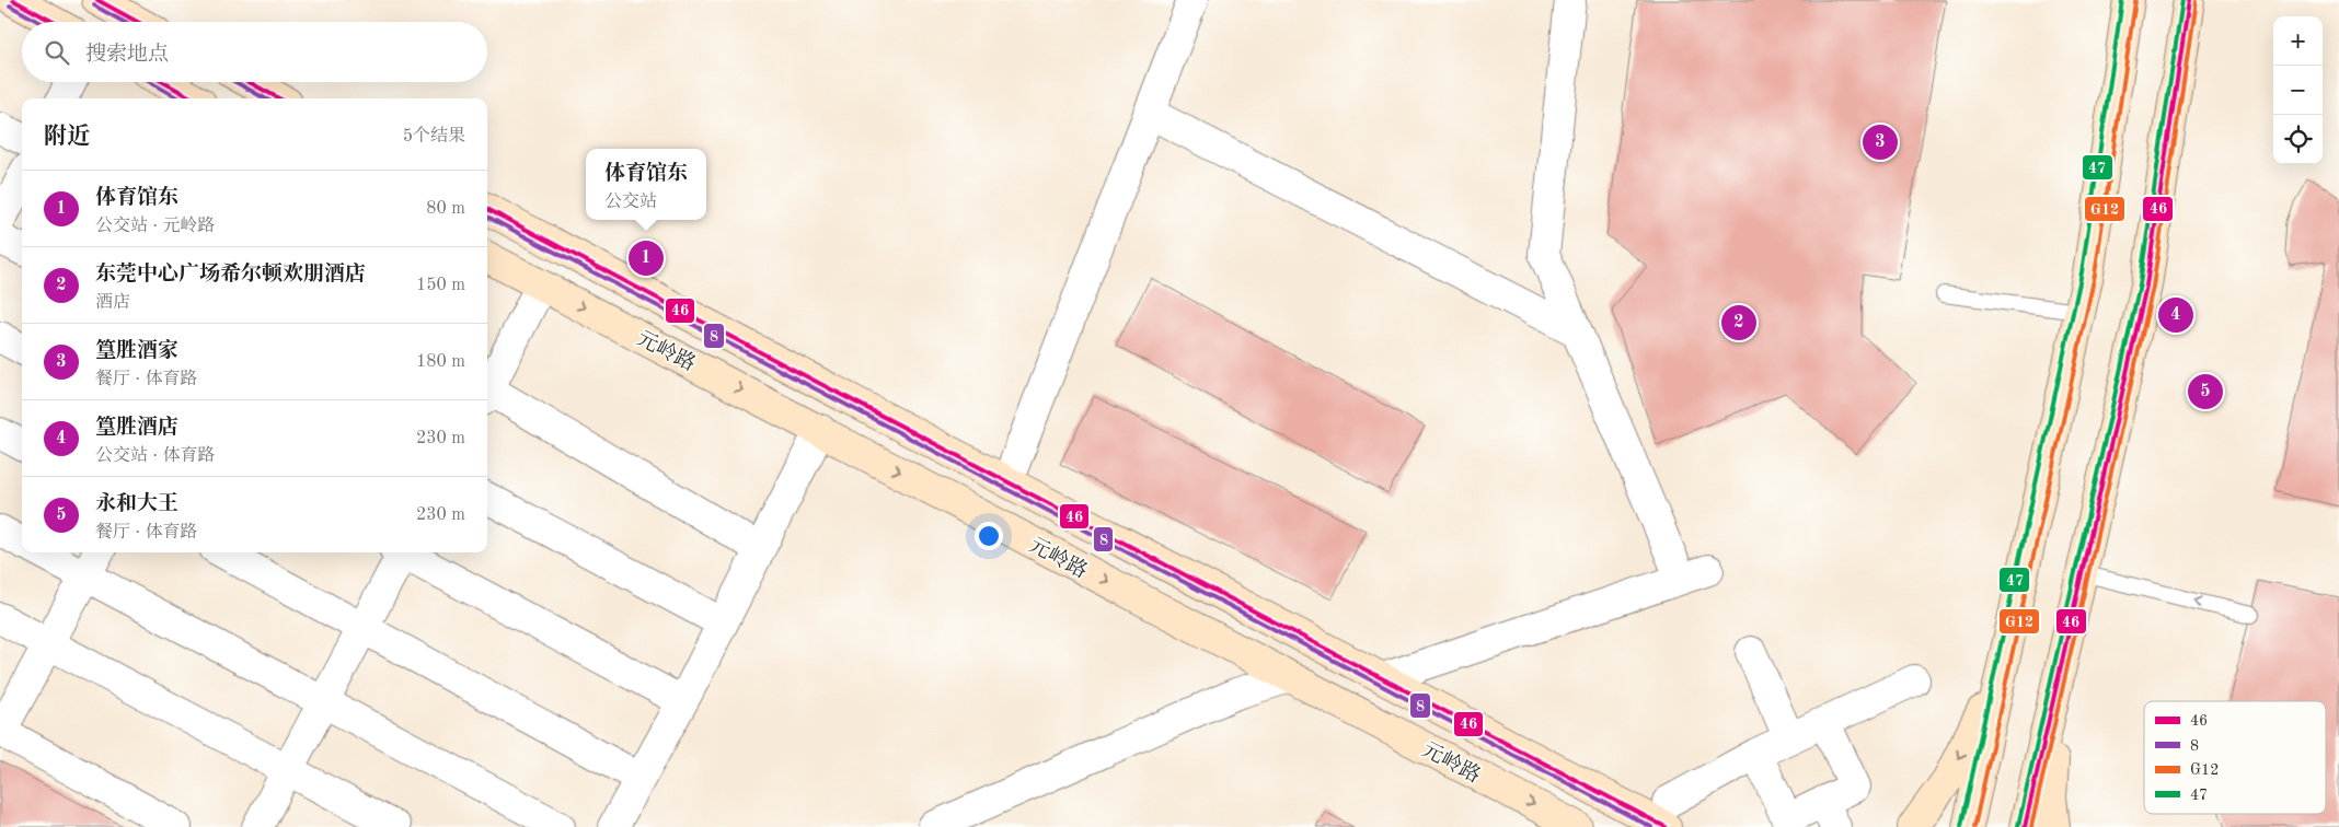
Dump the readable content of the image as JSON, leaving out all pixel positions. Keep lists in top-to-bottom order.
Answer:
{
  "streets": {
    "street": ["元岭路"]
  },
  "lines": [
    "transit line 46",
    "transit line 47",
    "transit line G12",
    "transit line 8"
  ],
  "legend": [
    "46",
    "8",
    "G12",
    "47"
  ],
  "page": {
    "map_buttons": ["+", "−"],
    "search": "搜索地点",
    "heading": ["附近", "5个结果"],
    "pins": [
      "3",
      "1",
      "4",
      "2",
      "5"
    ],
    "popup": ["体育馆东", "公交站"],
    "list": [
      {
        "mark": "1",
        "name": "体育馆东",
        "note": "公交站 · 元岭路",
        "value": "80 m"
      },
      {
        "mark": "2",
        "name": "东莞中心广场希尔顿欢朋酒店",
        "note": "酒店",
        "value": "150 m"
      },
      {
        "mark": "3",
        "name": "篁胜酒家",
        "note": "餐厅 · 体育路",
        "value": "180 m"
      },
      {
        "mark": "4",
        "name": "篁胜酒店",
        "note": "公交站 · 体育路",
        "value": "230 m"
      },
      {
        "mark": "5",
        "name": "永和大王",
        "note": "餐厅 · 体育路",
        "value": "230 m"
      }
    ]
  }
}
